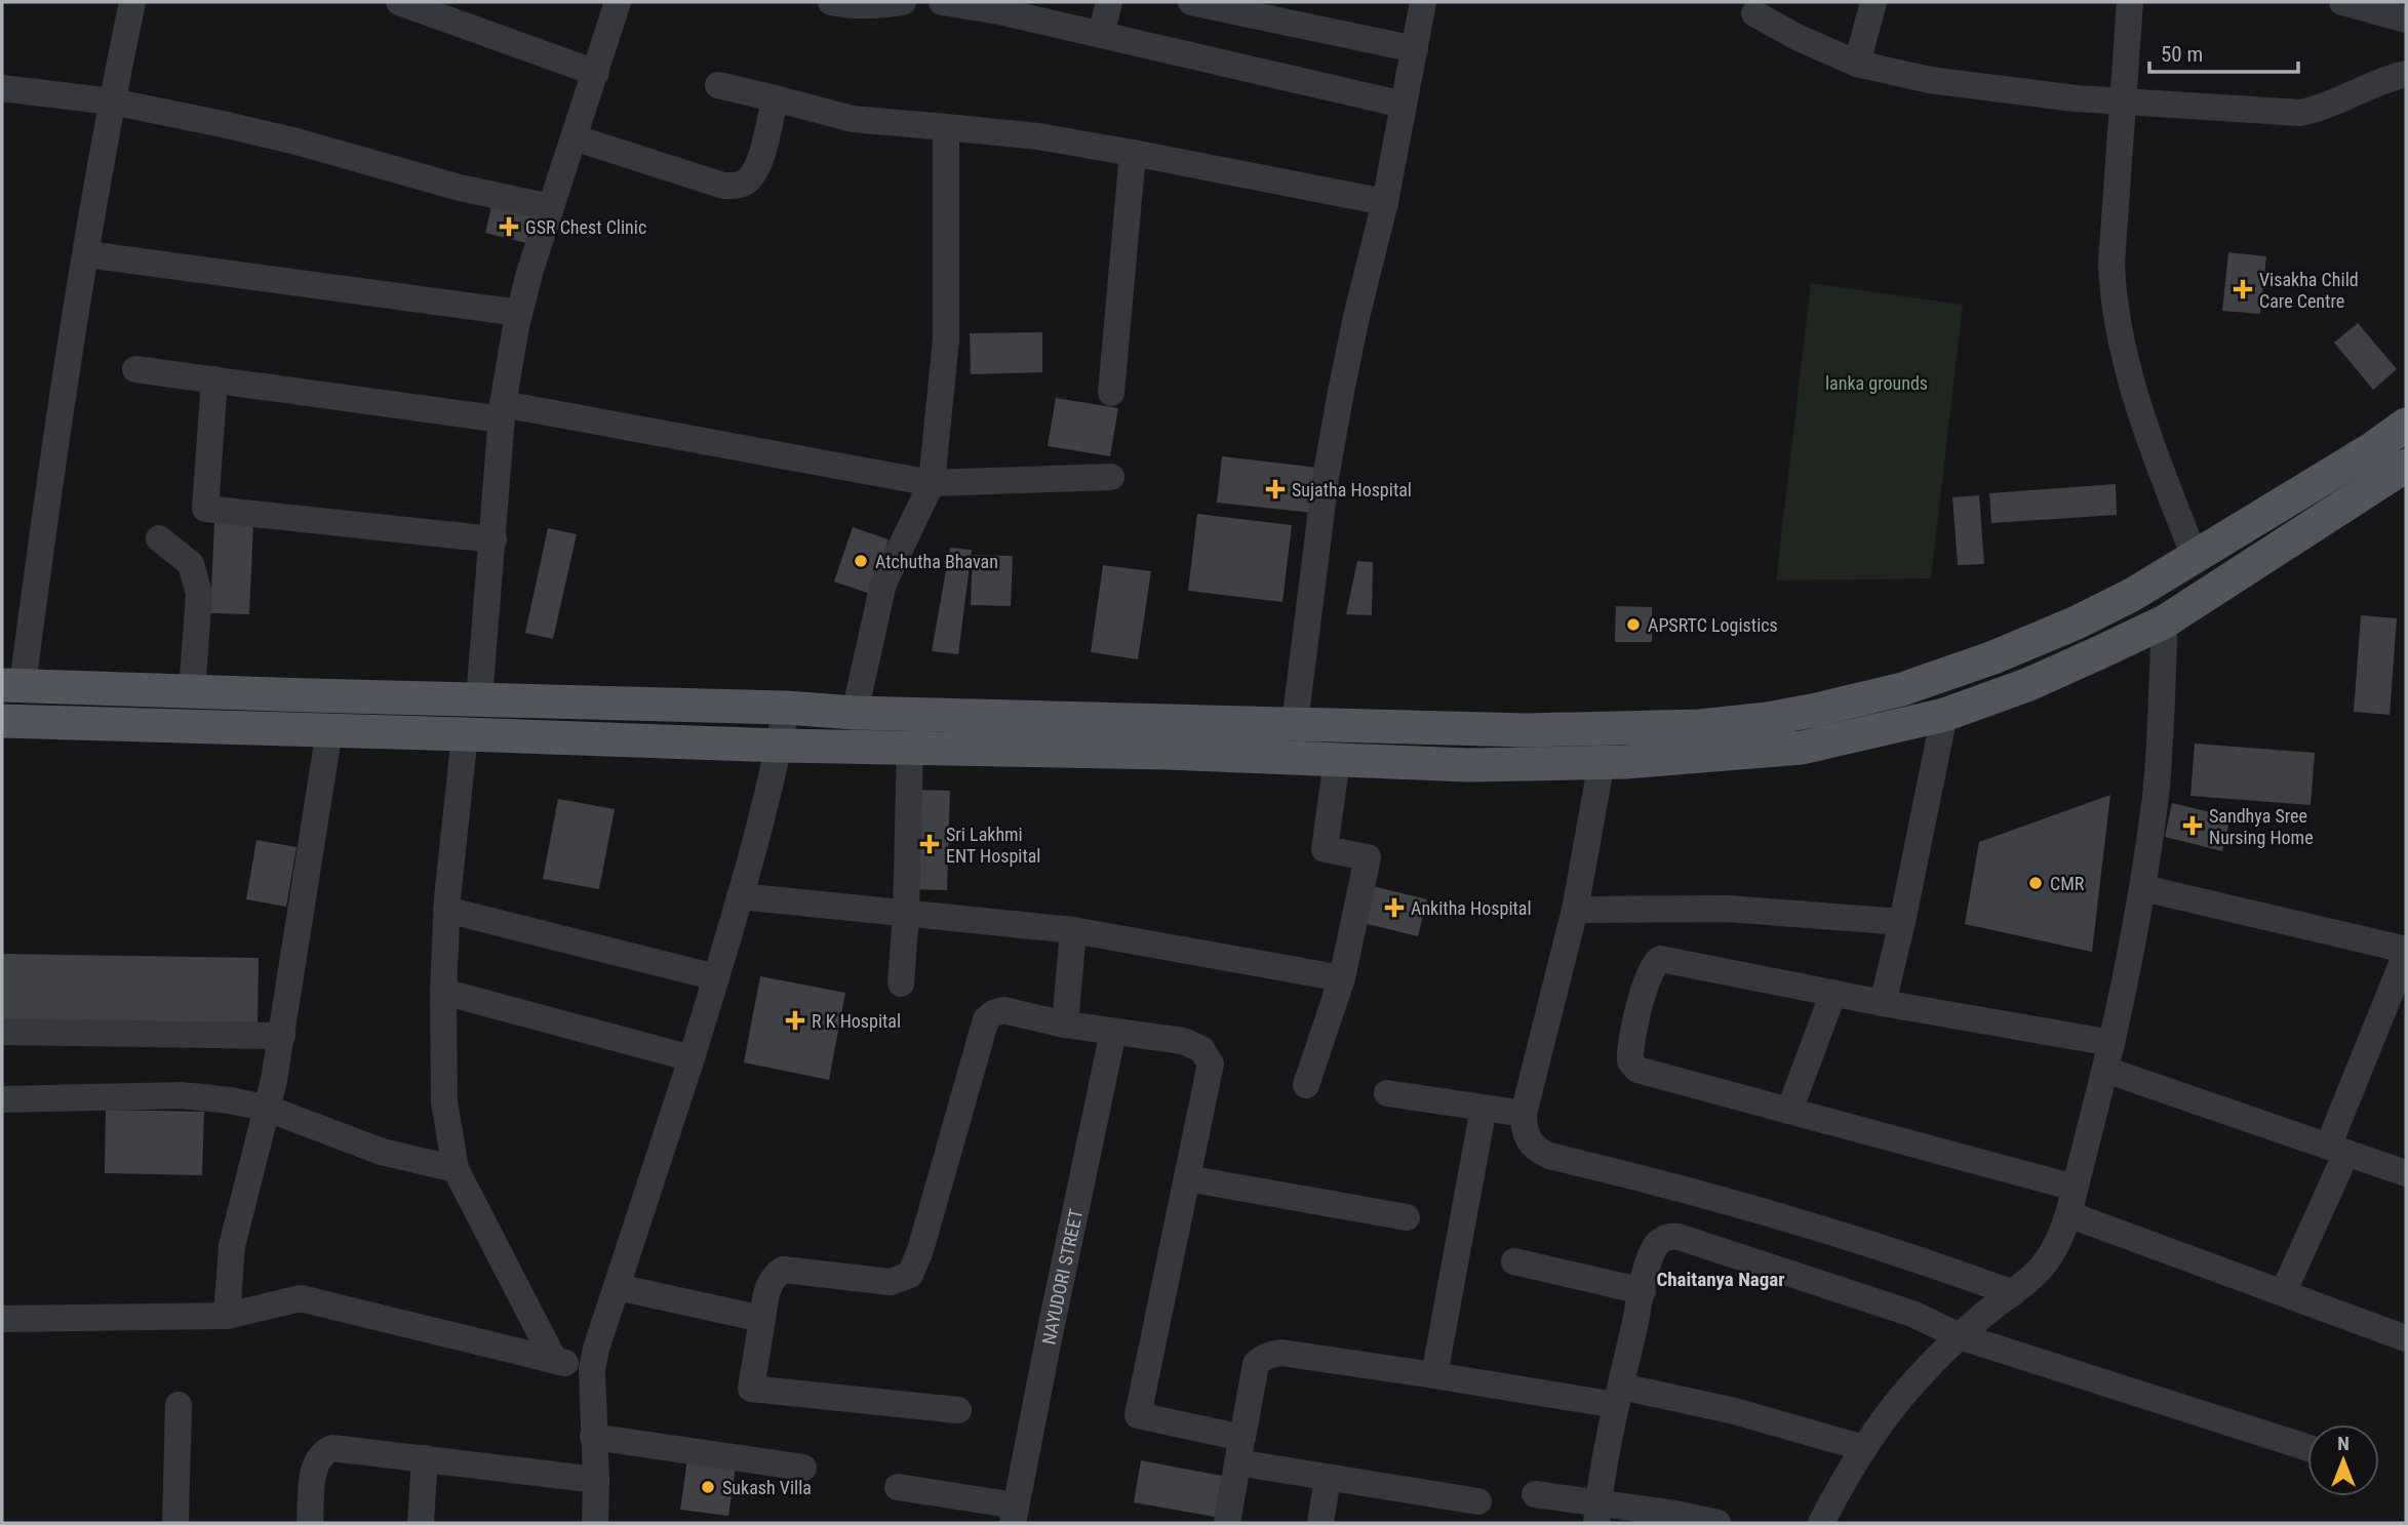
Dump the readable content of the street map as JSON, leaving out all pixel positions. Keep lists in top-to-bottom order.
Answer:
{
  "streets": {
    "street": ["NAYUDORI STREET"]
  },
  "districts": ["Chaitanya Nagar"],
  "parks": ["lanka grounds"],
  "places": {
    "health": [
      "GSR Chest Clinic",
      "Visakha Child Care Centre",
      "Sujatha Hospital",
      "Sandhya Sree Nursing Home",
      "Sri Lakhmi ENT Hospital",
      "Ankitha Hospital",
      "R K Hospital"
    ],
    "other": [
      "Atchutha Bhavan",
      "APSRTC Logistics",
      "CMR",
      "Sukash Villa"
    ]
  },
  "scale_bar": "50 m",
  "north": "top"
}
